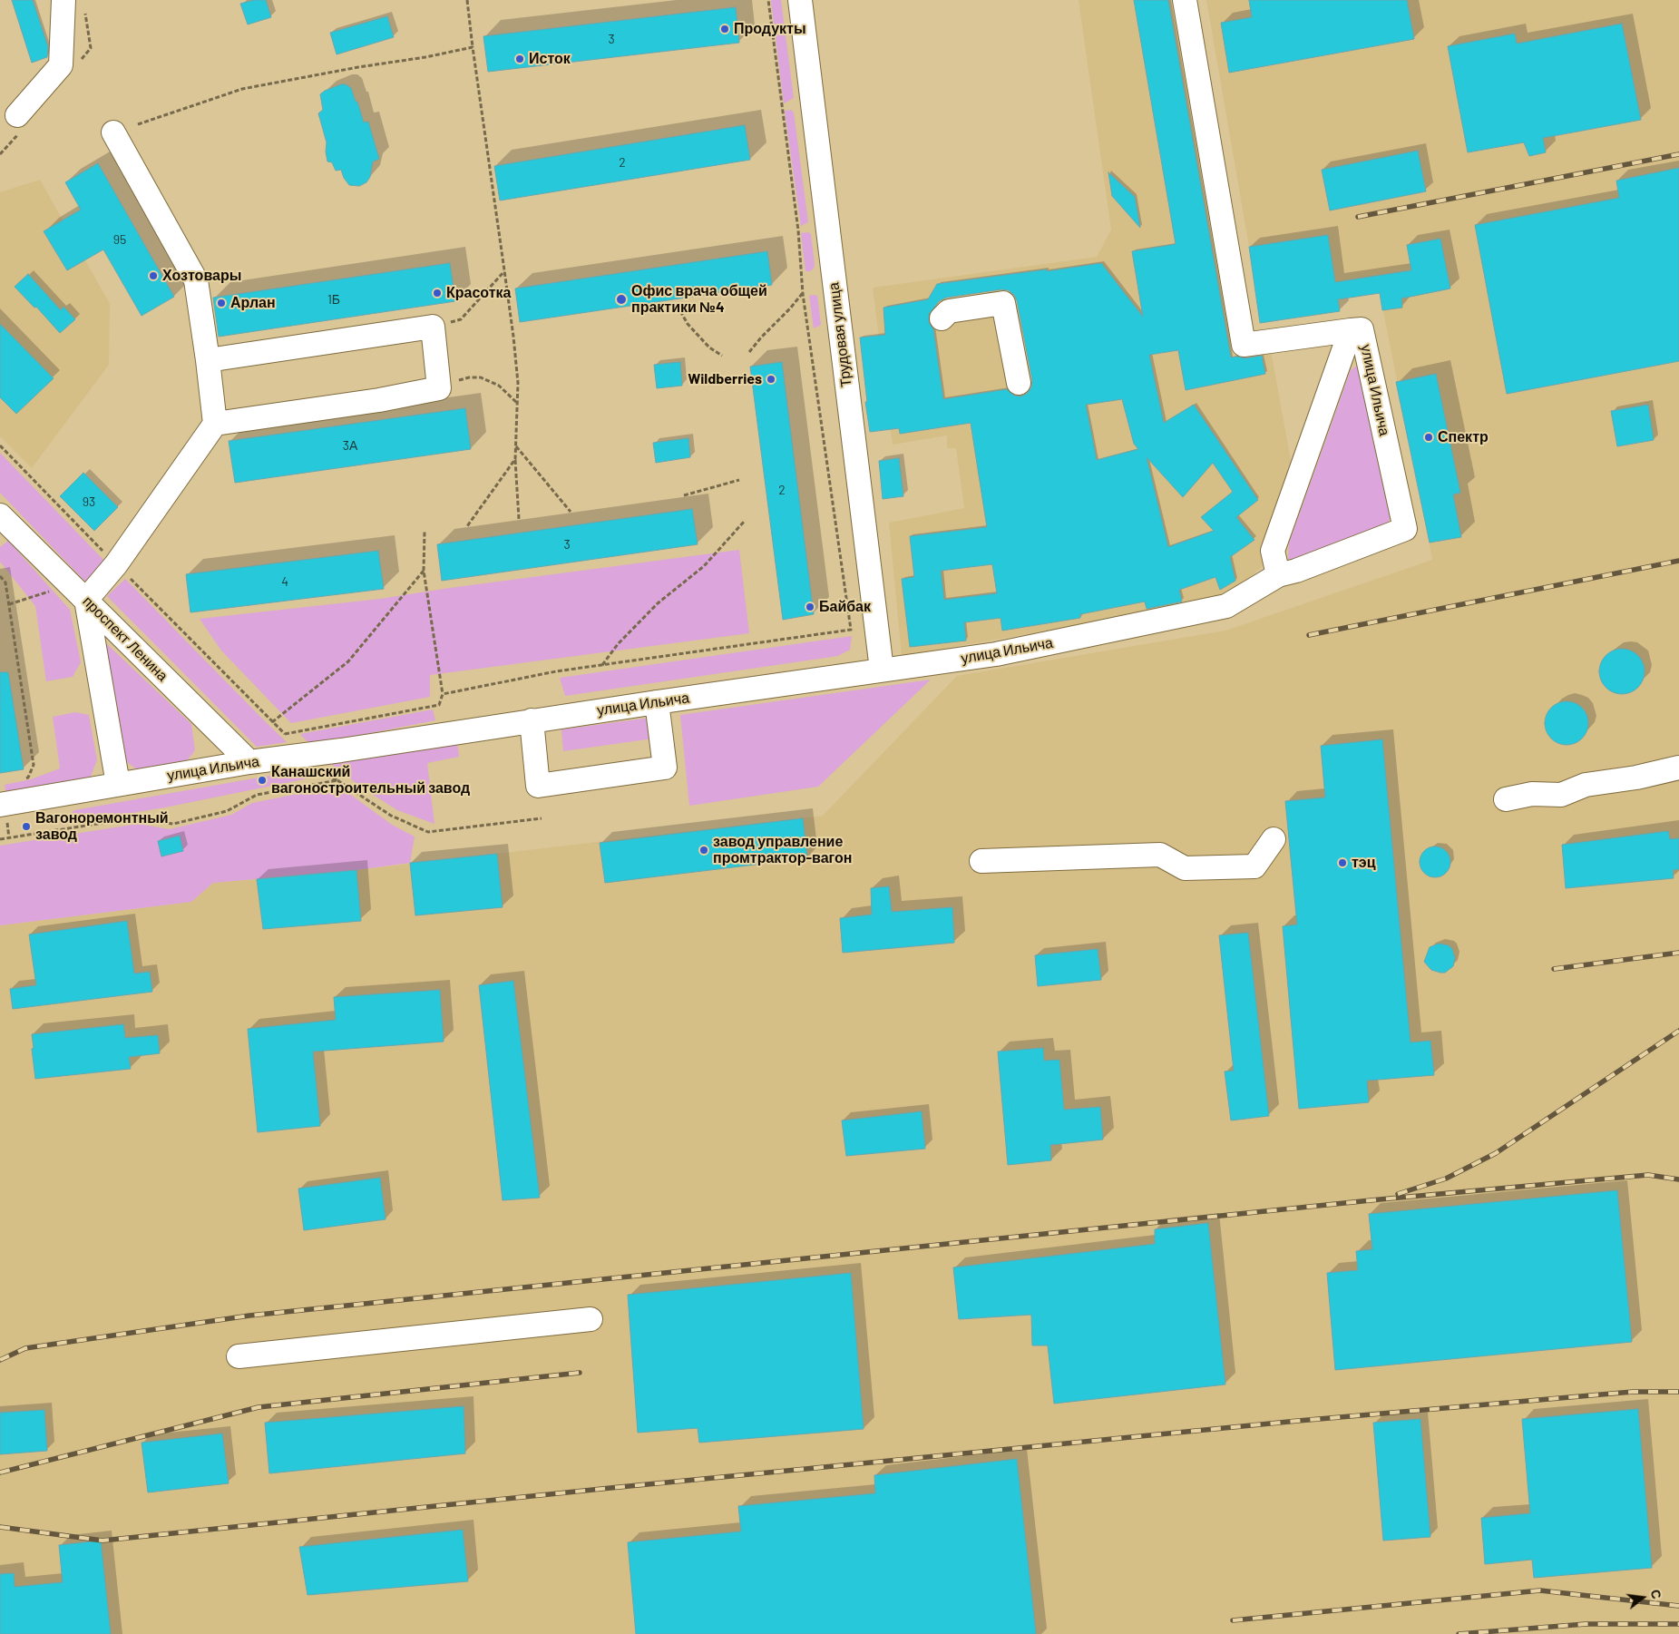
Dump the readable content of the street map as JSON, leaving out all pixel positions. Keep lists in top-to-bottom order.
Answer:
{
  "streets": {
    "street": ["Трудовая улица", "улица Ильича", "проспект Ленина"]
  },
  "crossings": [
    ["Трудовая улица", "улица Ильича"],
    ["улица Ильича", "проспект Ленина"]
  ],
  "places": [
    "Продукты",
    "Исток",
    "Хозтовары",
    "Красотка",
    "Офис врача общей практики №4",
    "Арлан",
    "Wildberries",
    "Спектр",
    "Байбак",
    "Канашский вагоностроительный завод",
    "Вагоноремонтный завод",
    "завод управление промтрактор-вагон",
    "тэц"
  ],
  "house_numbers": [
    "3",
    "2",
    "95",
    "1Б",
    "3А",
    "2",
    "93",
    "3",
    "4"
  ],
  "north": "right"
}
